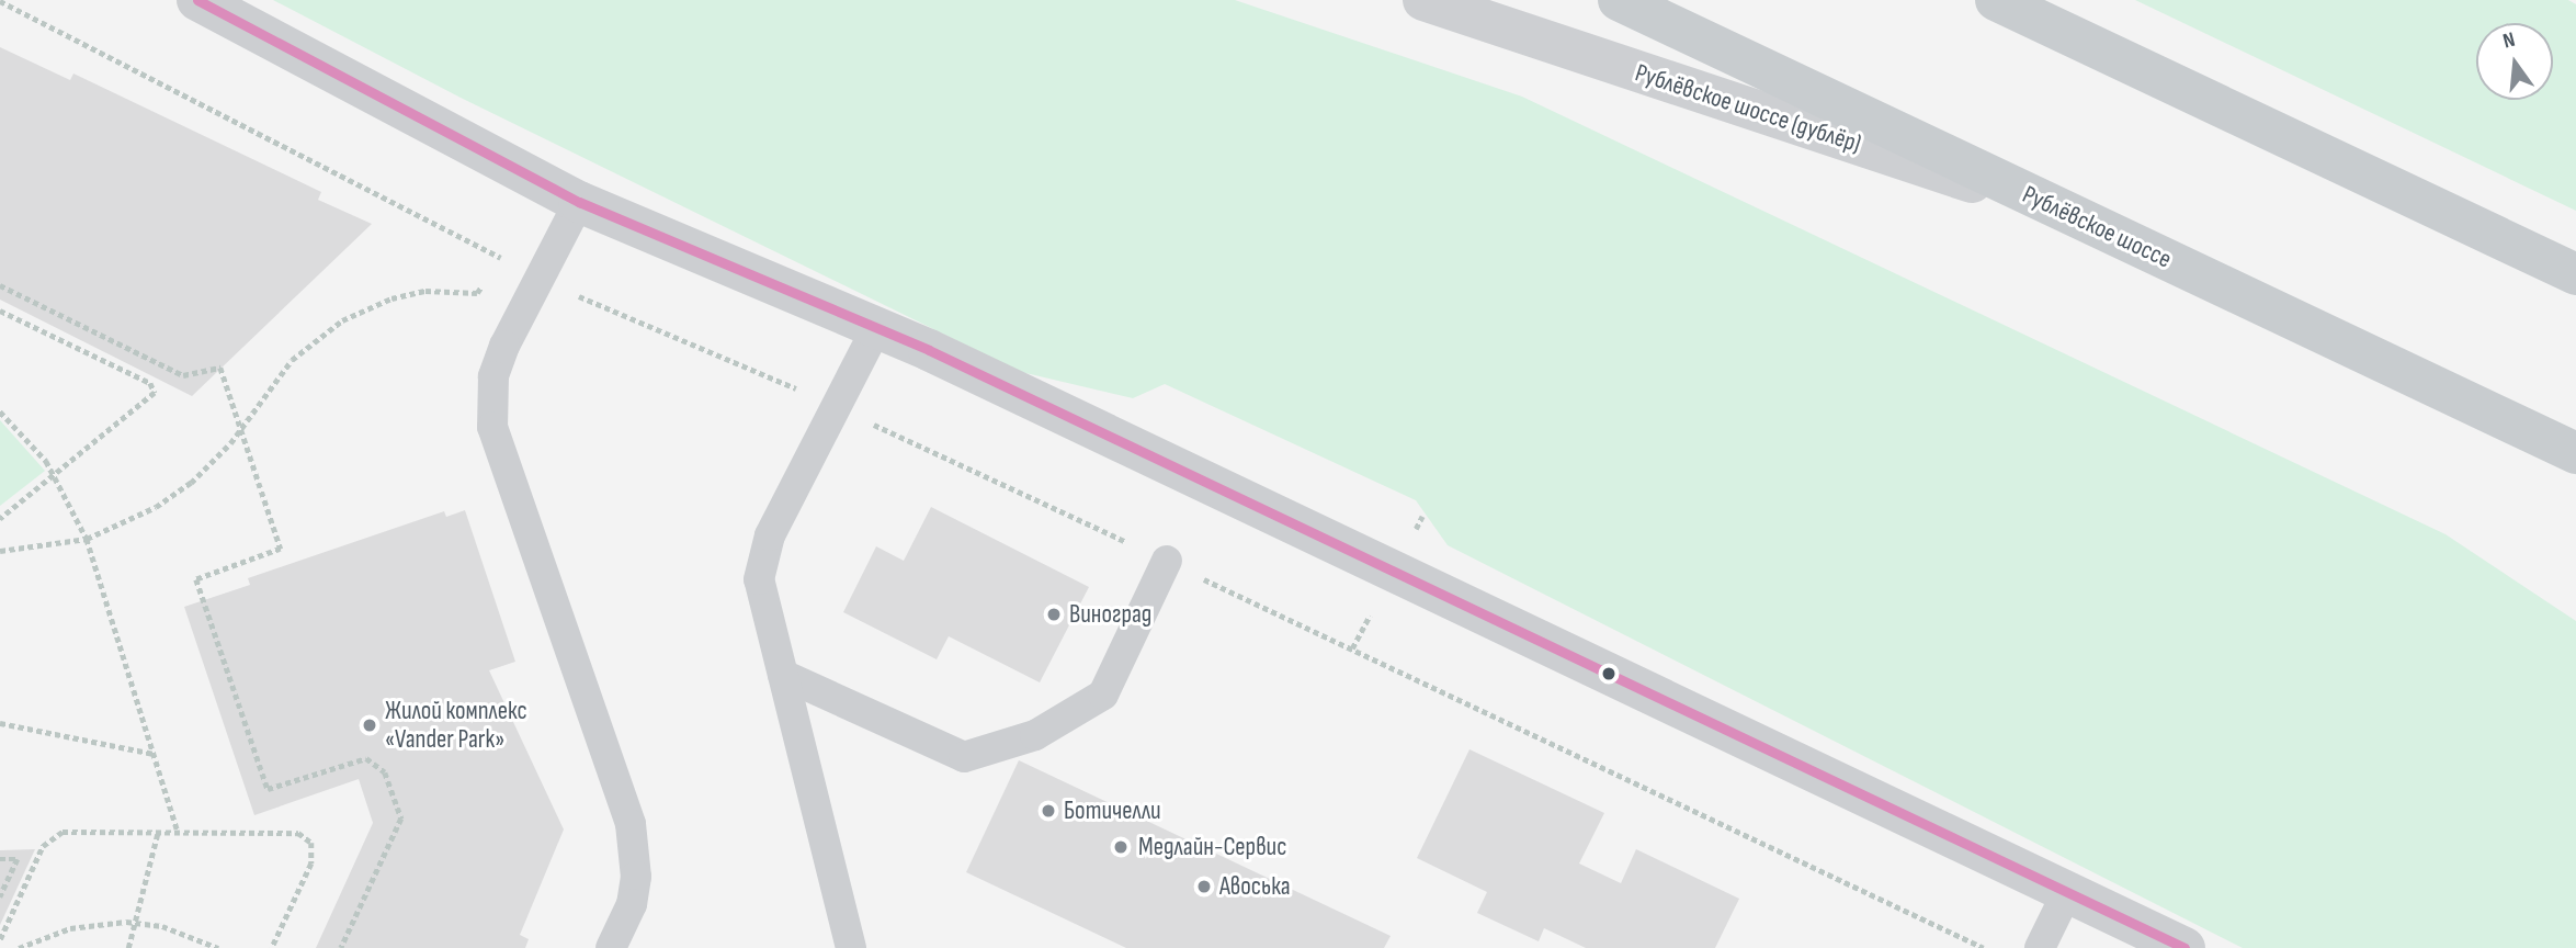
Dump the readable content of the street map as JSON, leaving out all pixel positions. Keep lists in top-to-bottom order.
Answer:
{
  "streets": {
    "main road": ["Рублёвское шоссе (дублёр)", "Рублёвское шоссе"]
  },
  "crossings": [
    ["Рублёвское шоссе (дублёр)", "Рублёвское шоссе"]
  ],
  "places": [
    "Виноград",
    "Жилой комплекс «Vander Park»",
    "Ботичелли",
    "Медлайн-Сервис",
    "Авоська"
  ],
  "north": "top"
}
